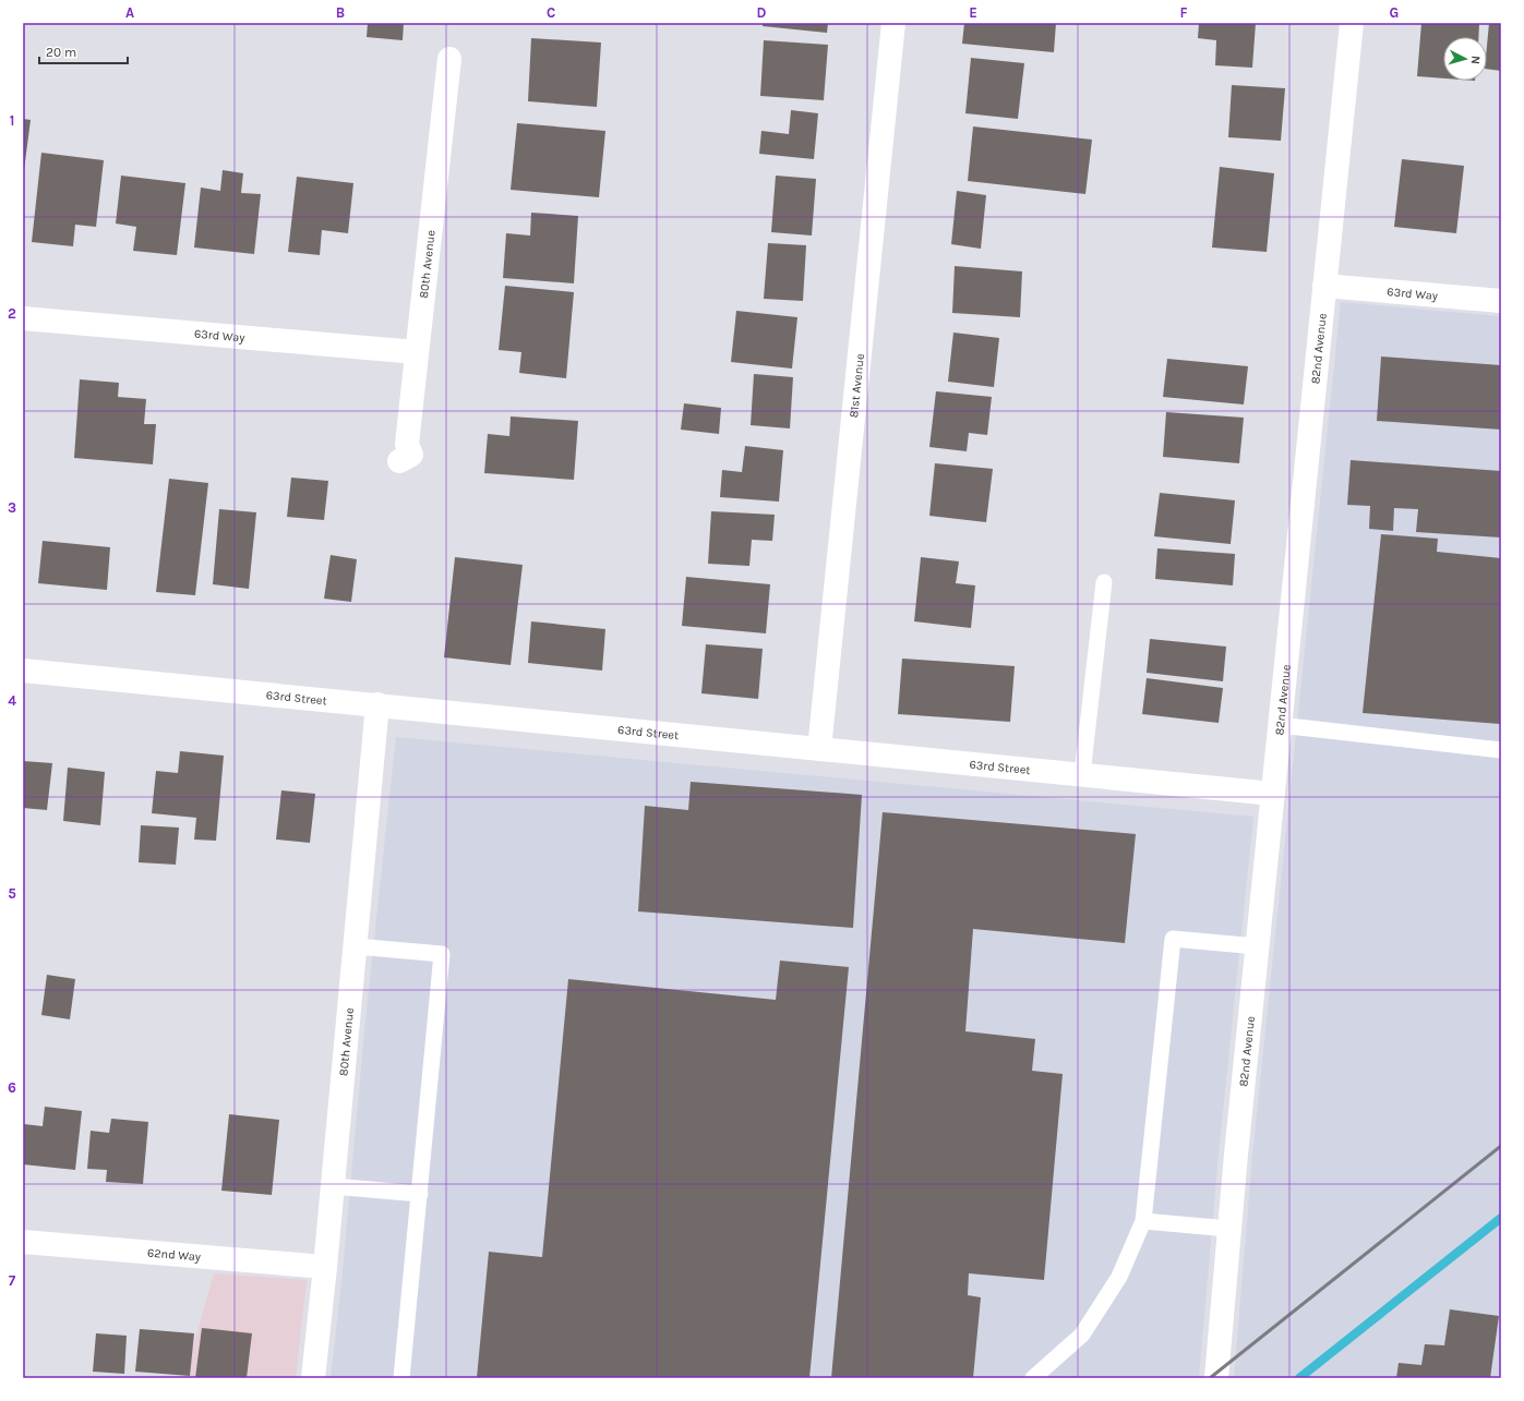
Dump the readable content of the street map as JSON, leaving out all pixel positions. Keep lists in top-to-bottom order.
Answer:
{
  "streets": {
    "street": [
      "80th Avenue",
      "63rd Way",
      "82nd Avenue",
      "81st Avenue",
      "63rd Street",
      "62nd Way"
    ]
  },
  "crossings": [
    ["80th Avenue", "63rd Way"],
    ["80th Avenue", "63rd Street"],
    ["80th Avenue", "62nd Way"],
    ["63rd Way", "82nd Avenue"],
    ["82nd Avenue", "63rd Street"],
    ["81st Avenue", "63rd Street"]
  ],
  "scale_bar": "20 m",
  "north": "right",
  "grid": {
    "columns": [
      "A",
      "B",
      "C",
      "D",
      "E",
      "F",
      "G"
    ],
    "rows": [
      "1",
      "2",
      "3",
      "4",
      "5",
      "6",
      "7"
    ]
  }
}
